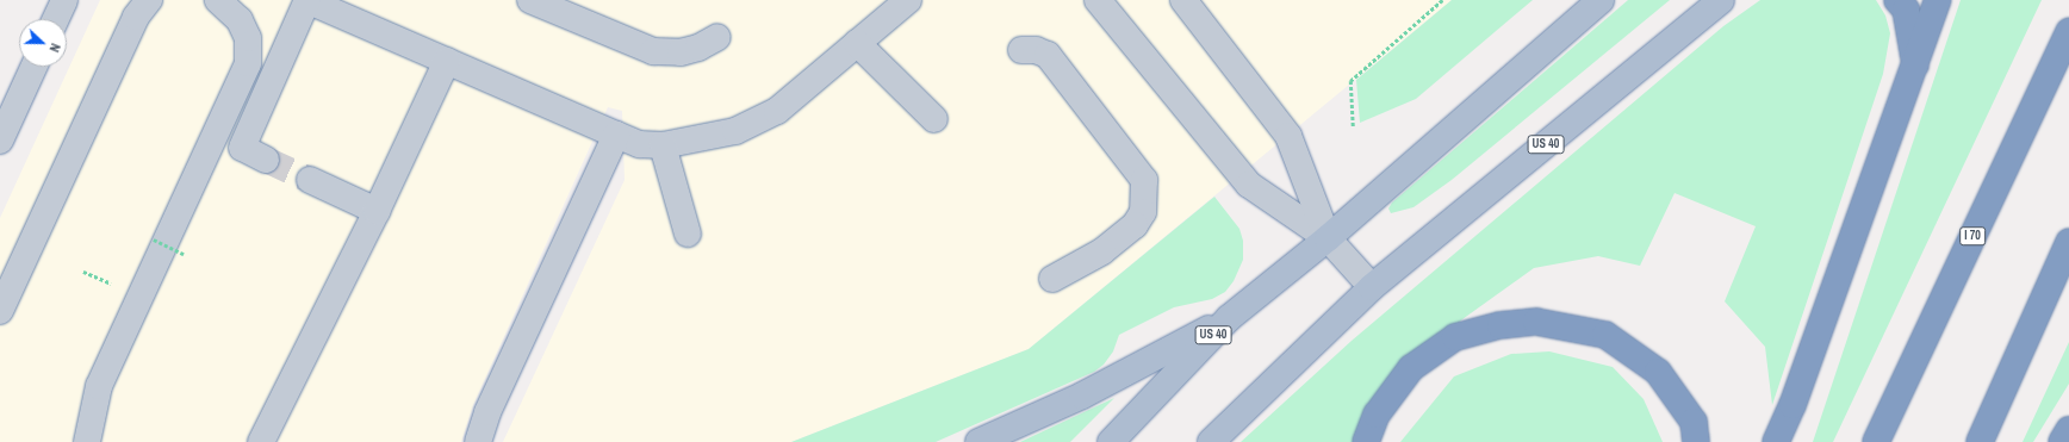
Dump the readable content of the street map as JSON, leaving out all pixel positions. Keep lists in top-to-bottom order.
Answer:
{
  "streets": {
    "highway": ["I 70"],
    "main road": ["US 40"]
  },
  "north": "right"
}
